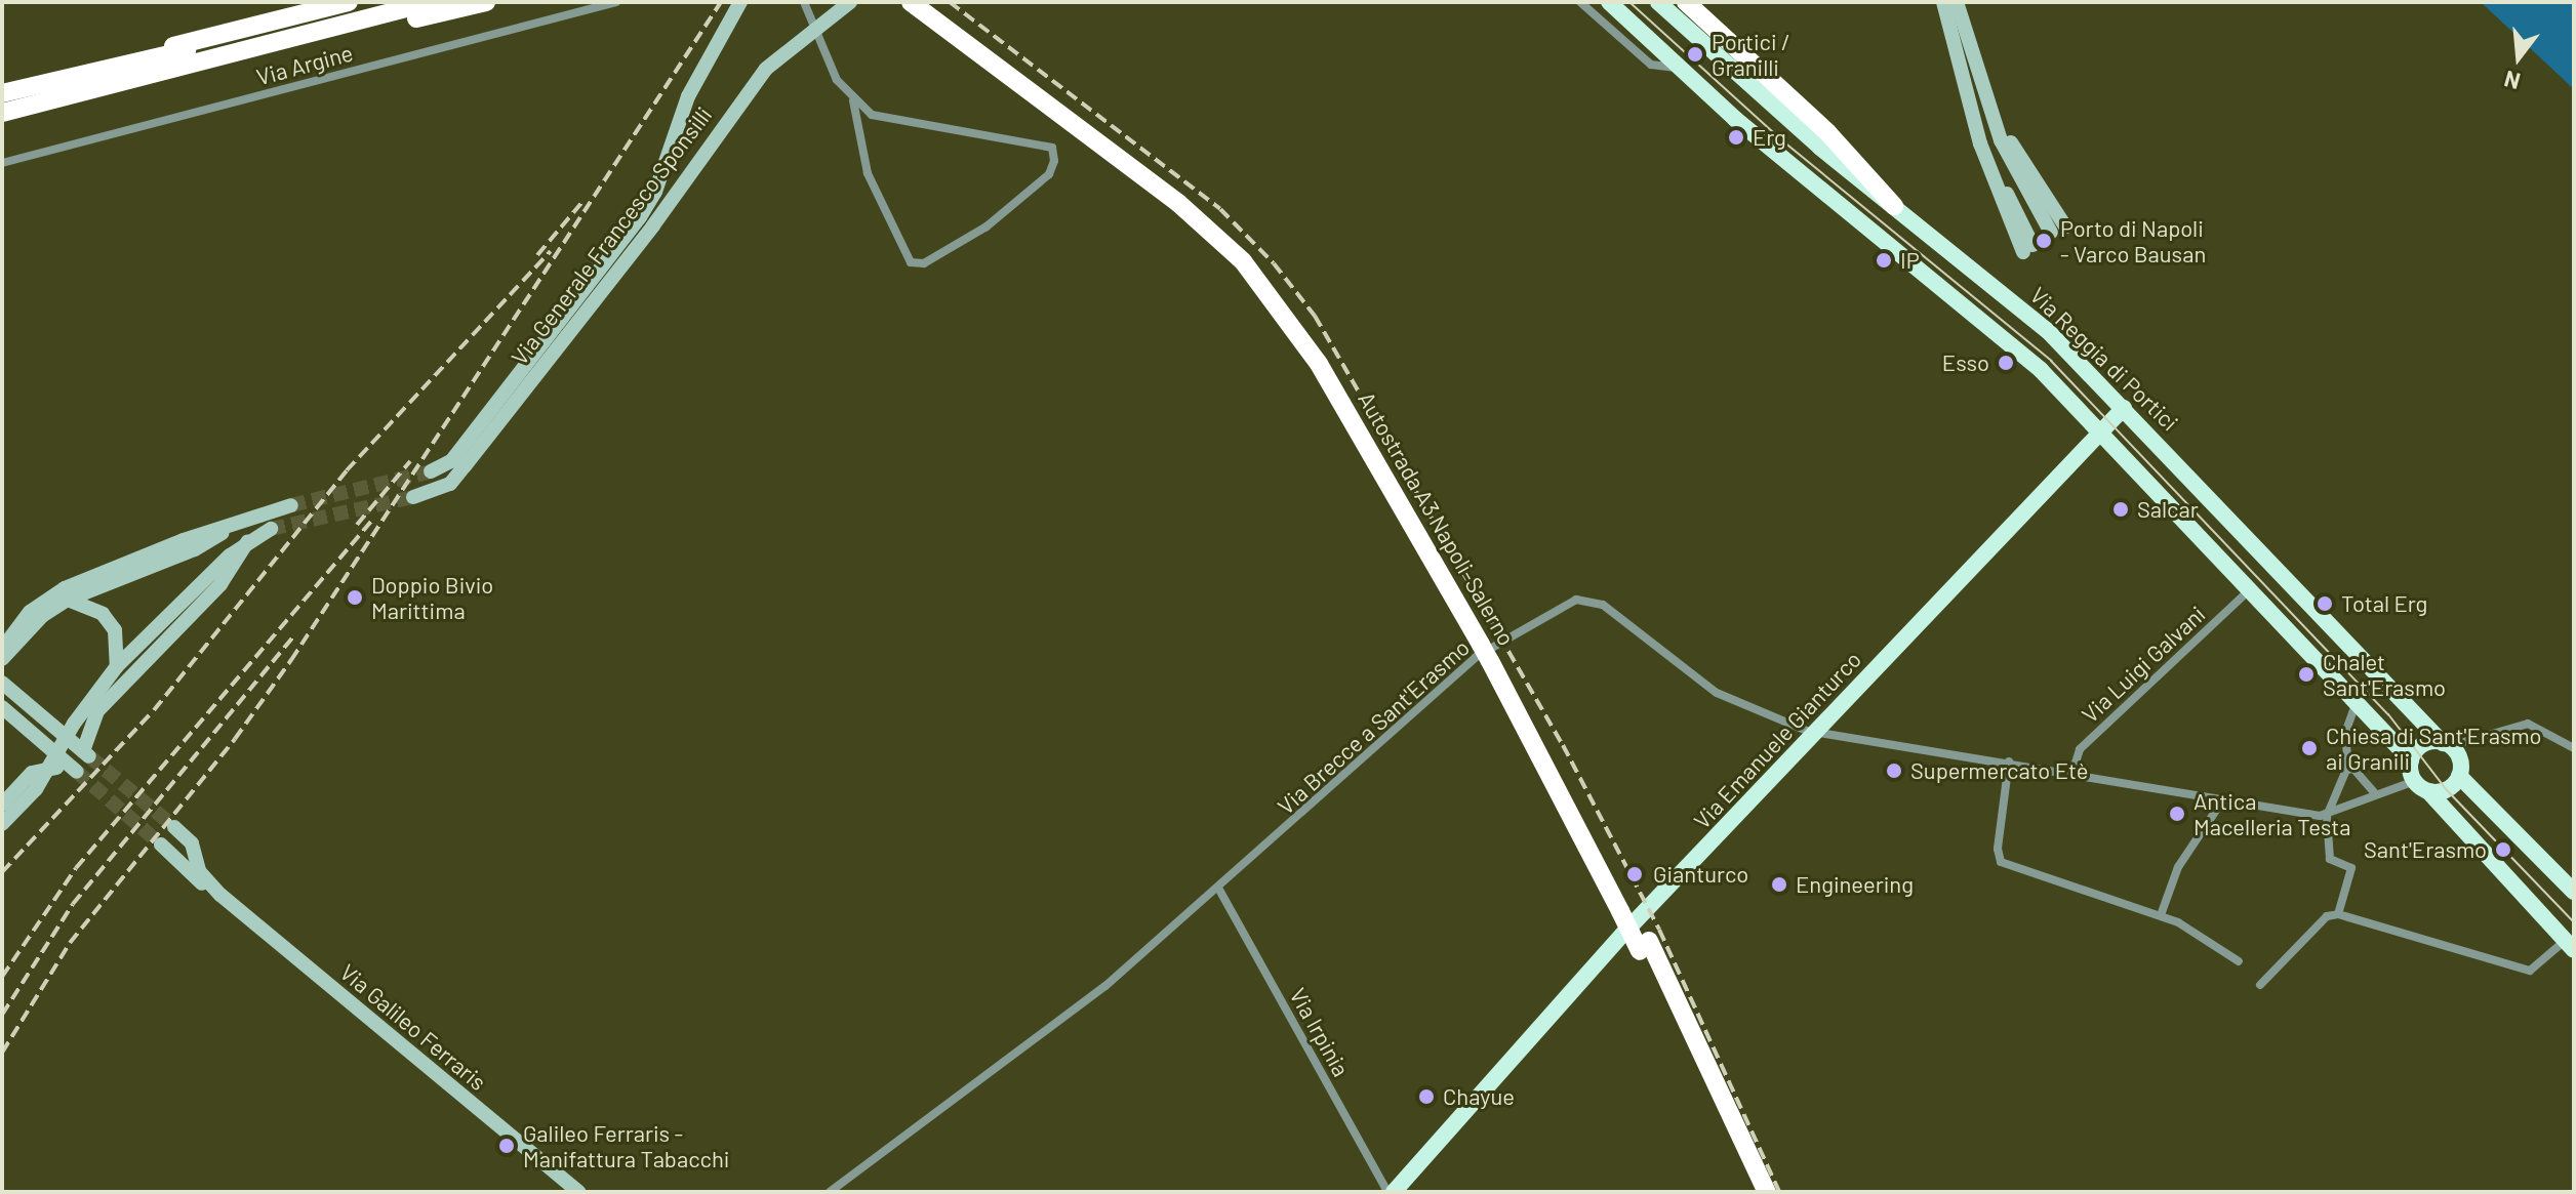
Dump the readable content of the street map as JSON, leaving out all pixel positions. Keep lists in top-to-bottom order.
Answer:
{
  "streets": {
    "highway": ["Autostrada A3 Napoli-Salerno"],
    "main road": ["Via Reggia di Portici", "Via Emanuele Gianturco"],
    "street": [
      "Via Argine",
      "Via Generale Francesco Sponsilli",
      "Via Luigi Galvani",
      "Via Brecce a Sant'Erasmo",
      "Via Galileo Ferraris",
      "Via Irpinia"
    ]
  },
  "crossings": [
    ["Via Reggia di Portici", "Via Emanuele Gianturco"],
    ["Via Luigi Galvani", "Via Brecce a Sant'Erasmo"],
    ["Via Brecce a Sant'Erasmo", "Via Emanuele Gianturco"],
    ["Via Brecce a Sant'Erasmo", "Via Irpinia"],
    ["Via Emanuele Gianturco", "Via Irpinia"]
  ],
  "places": [
    "Portici / Granilli",
    "Erg",
    "Porto di Napoli - Varco Bausan",
    "IP",
    "Esso",
    "Salcar",
    "Doppio Bivio Marittima",
    "Total Erg",
    "Chalet Sant'Erasmo",
    "Chiesa di Sant'Erasmo ai Granili",
    "Supermercato Etè",
    "Antica Macelleria Testa",
    "Sant'Erasmo",
    "Gianturco",
    "Engineering",
    "Chayue",
    "Galileo Ferraris - Manifattura Tabacchi"
  ],
  "north": "bottom"
}
